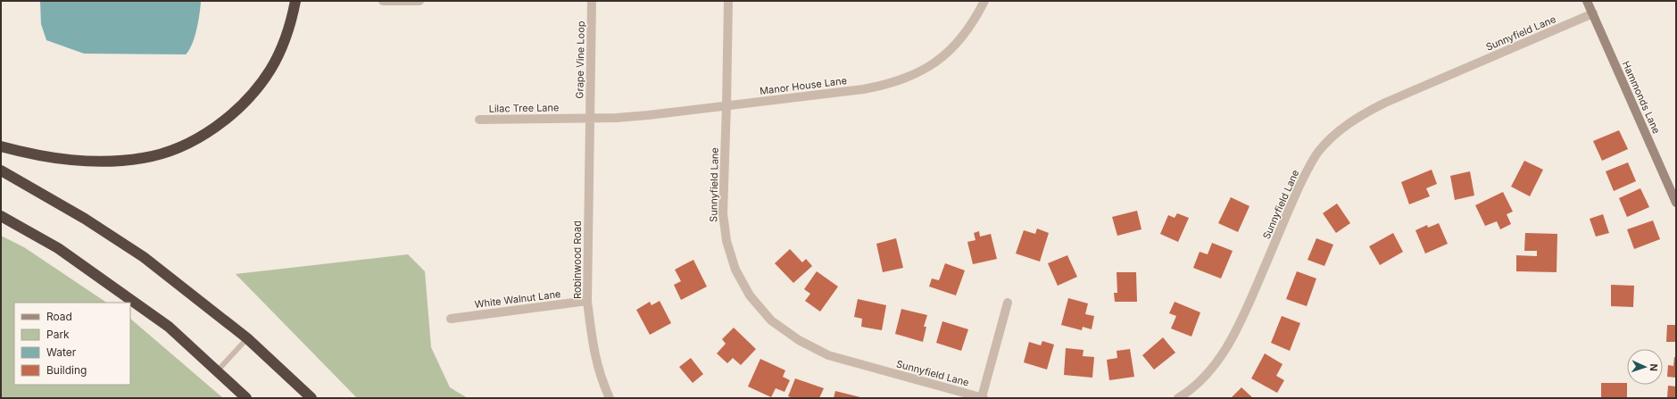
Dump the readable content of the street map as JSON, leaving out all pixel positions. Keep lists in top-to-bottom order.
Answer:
{
  "streets": {
    "street": [
      "Sunnyfield Lane",
      "Grape Vine Loop",
      "Manor House Lane",
      "Hammonds Lane",
      "Lilac Tree Lane",
      "Robinwood Road",
      "White Walnut Lane"
    ]
  },
  "crossings": [
    ["Sunnyfield Lane", "Manor House Lane"],
    ["Sunnyfield Lane", "Hammonds Lane"],
    ["Grape Vine Loop", "Manor House Lane"],
    ["Grape Vine Loop", "Lilac Tree Lane"],
    ["Grape Vine Loop", "Robinwood Road"],
    ["Manor House Lane", "Lilac Tree Lane"],
    ["Manor House Lane", "Robinwood Road"],
    ["Lilac Tree Lane", "Robinwood Road"],
    ["Robinwood Road", "White Walnut Lane"]
  ],
  "legend": [
    "Road",
    "Park",
    "Water",
    "Building"
  ],
  "north": "right"
}
